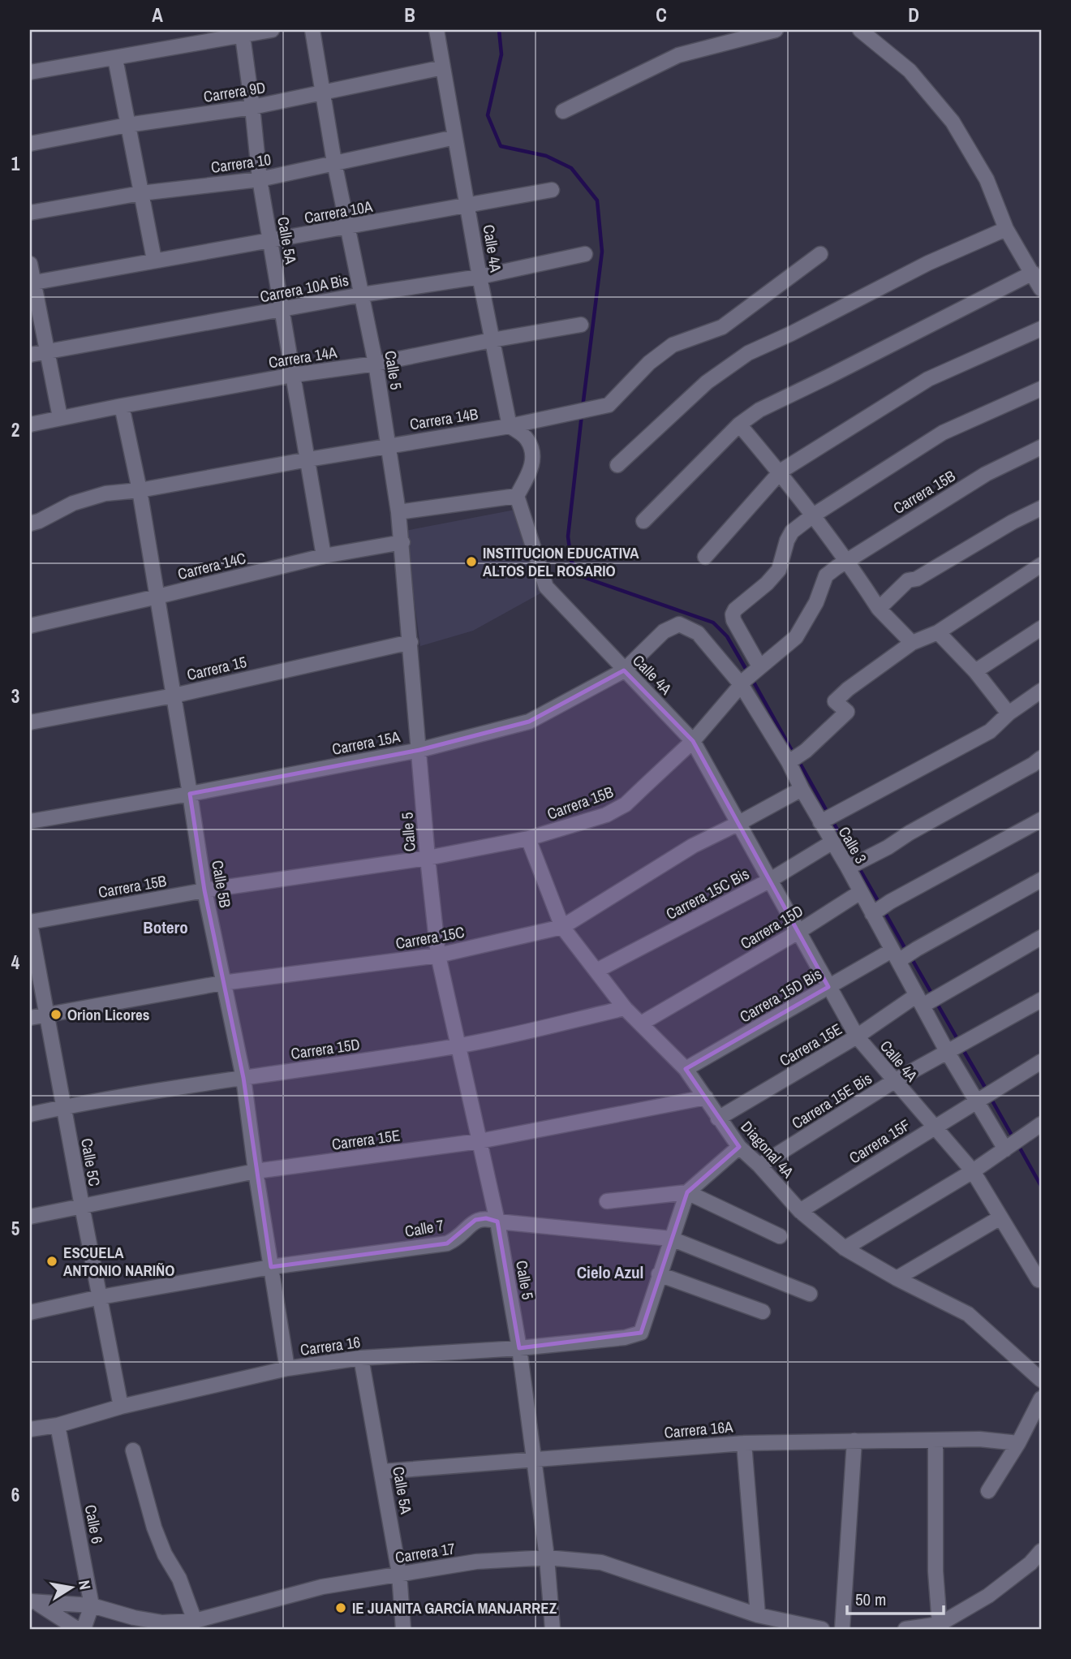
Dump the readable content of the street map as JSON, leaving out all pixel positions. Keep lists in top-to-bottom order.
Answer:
{
  "streets": {
    "street": [
      "Carrera 9D",
      "Carrera 10",
      "Carrera 10A",
      "Calle 5A",
      "Calle 4A",
      "Carrera 10A Bis",
      "Carrera 14A",
      "Calle 5",
      "Carrera 14B",
      "Carrera 15B",
      "Carrera 14C",
      "Carrera 15",
      "Carrera 15A",
      "Calle 3",
      "Calle 5B",
      "Carrera 15C Bis",
      "Carrera 15D",
      "Carrera 15C",
      "Carrera 15D Bis",
      "Carrera 15E",
      "Carrera 15E Bis",
      "Carrera 15F",
      "Diagonal 4A",
      "Calle 5C",
      "Calle 7",
      "Carrera 16",
      "Carrera 16A",
      "Calle 6",
      "Carrera 17"
    ]
  },
  "crossings": [
    ["Carrera 9D", "Calle 5A"],
    ["Carrera 9D", "Calle 4A"],
    ["Carrera 9D", "Calle 5"],
    ["Carrera 10", "Calle 5A"],
    ["Carrera 10", "Calle 4A"],
    ["Carrera 10", "Calle 5"],
    ["Carrera 10A", "Calle 5A"],
    ["Carrera 10A", "Calle 4A"],
    ["Carrera 10A", "Calle 5"],
    ["Calle 5A", "Carrera 10A Bis"],
    ["Calle 5A", "Carrera 14A"],
    ["Calle 5A", "Carrera 14B"],
    ["Calle 5A", "Carrera 14C"],
    ["Calle 5A", "Carrera 16"],
    ["Calle 5A", "Carrera 16A"],
    ["Calle 5A", "Carrera 17"],
    ["Calle 4A", "Carrera 10A Bis"],
    ["Calle 4A", "Carrera 14A"],
    ["Calle 4A", "Carrera 14B"],
    ["Calle 4A", "Carrera 15B"],
    ["Calle 4A", "Carrera 15A"],
    ["Calle 4A", "Carrera 15C Bis"],
    ["Calle 4A", "Carrera 15D"],
    ["Calle 4A", "Carrera 15C"],
    ["Calle 4A", "Carrera 15D Bis"],
    ["Calle 4A", "Carrera 15E"],
    ["Calle 4A", "Carrera 15E Bis"],
    ["Calle 4A", "Carrera 15F"],
    ["Carrera 10A Bis", "Calle 5"],
    ["Carrera 14A", "Calle 5"],
    ["Carrera 14A", "Calle 5B"],
    ["Calle 5", "Carrera 14B"],
    ["Calle 5", "Carrera 15B"],
    ["Calle 5", "Carrera 14C"],
    ["Calle 5", "Carrera 15"],
    ["Calle 5", "Carrera 15A"],
    ["Calle 5", "Carrera 15D"],
    ["Calle 5", "Carrera 15C"],
    ["Calle 5", "Carrera 15E"],
    ["Calle 5", "Calle 7"],
    ["Calle 5", "Carrera 16"],
    ["Calle 5", "Carrera 16A"],
    ["Calle 5", "Carrera 17"],
    ["Carrera 14B", "Calle 5B"],
    ["Carrera 15B", "Calle 3"],
    ["Carrera 15B", "Calle 5B"],
    ["Carrera 15B", "Diagonal 4A"],
    ["Carrera 15B", "Calle 5C"],
    ["Carrera 14C", "Calle 5B"],
    ["Carrera 15", "Calle 5B"],
    ["Carrera 15A", "Calle 3"],
    ["Carrera 15A", "Calle 5B"],
    ["Calle 3", "Carrera 15C Bis"],
    ["Calle 3", "Carrera 15D"],
    ["Calle 3", "Carrera 15C"],
    ["Calle 3", "Carrera 15D Bis"],
    ["Calle 3", "Carrera 15E"],
    ["Calle 3", "Carrera 15E Bis"],
    ["Calle 3", "Carrera 15F"],
    ["Calle 5B", "Carrera 15D"],
    ["Calle 5B", "Carrera 15C"],
    ["Calle 5B", "Carrera 15E"],
    ["Calle 5B", "Calle 7"],
    ["Calle 5B", "Carrera 16"],
    ["Carrera 15C Bis", "Diagonal 4A"],
    ["Carrera 15D", "Diagonal 4A"],
    ["Carrera 15D", "Calle 5C"],
    ["Carrera 15C", "Diagonal 4A"],
    ["Carrera 15C", "Calle 5C"],
    ["Carrera 15D Bis", "Diagonal 4A"],
    ["Carrera 15E", "Diagonal 4A"],
    ["Carrera 15E", "Calle 5C"],
    ["Carrera 15E Bis", "Diagonal 4A"],
    ["Carrera 15F", "Diagonal 4A"],
    ["Calle 5C", "Calle 7"],
    ["Calle 5C", "Carrera 16"],
    ["Carrera 16", "Calle 6"],
    ["Calle 6", "Carrera 17"]
  ],
  "districts": ["Botero", "Cielo Azul"],
  "places": [
    "INSTITUCION EDUCATIVA ALTOS DEL ROSARIO",
    "Orion Licores",
    "ESCUELA ANTONIO NARIÑO",
    "IE JUANITA GARCÍA MANJARREZ"
  ],
  "scale_bar": "50 m",
  "north": "right",
  "grid": {
    "columns": [
      "A",
      "B",
      "C",
      "D"
    ],
    "rows": [
      "1",
      "2",
      "3",
      "4",
      "5",
      "6"
    ]
  }
}
